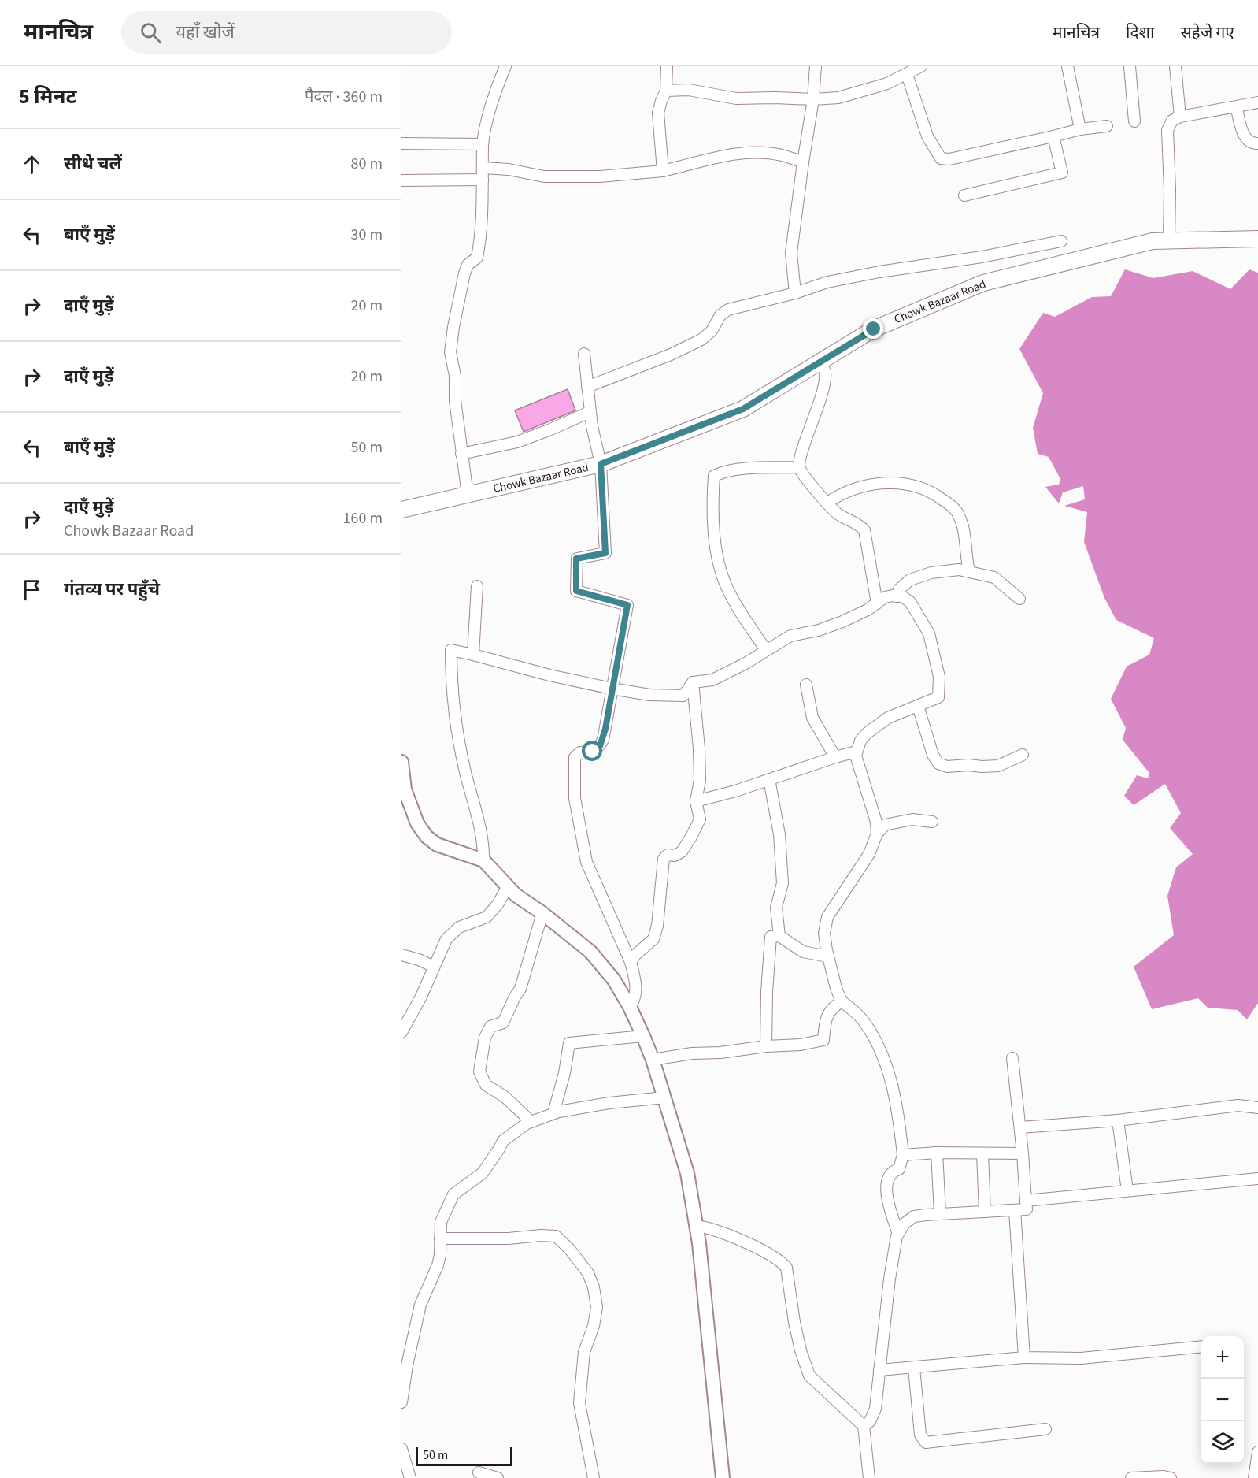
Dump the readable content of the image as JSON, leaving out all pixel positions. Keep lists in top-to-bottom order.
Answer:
{
  "streets": {
    "main road": ["Chowk Bazaar Road"]
  },
  "scale_bar": "50 m",
  "page": {
    "header": "मानचित्र",
    "search": "यहाँ खोजें",
    "nav": ["मानचित्र", "दिशा", "सहेजे गए"],
    "heading": ["5 मिनट", "पैदल · 360 m"],
    "list": [
      ["सीधे चलें", "80 m"],
      ["बाएँ मुड़ें", "30 m"],
      ["दाएँ मुड़ें", "20 m"],
      ["दाएँ मुड़ें", "20 m"],
      ["बाएँ मुड़ें", "50 m"],
      ["दाएँ मुड़ें", "Chowk Bazaar Road", "160 m"],
      "गंतव्य पर पहुँचे"
    ],
    "map_buttons": ["+", "−"],
    "scale": "50 m"
  }
}
